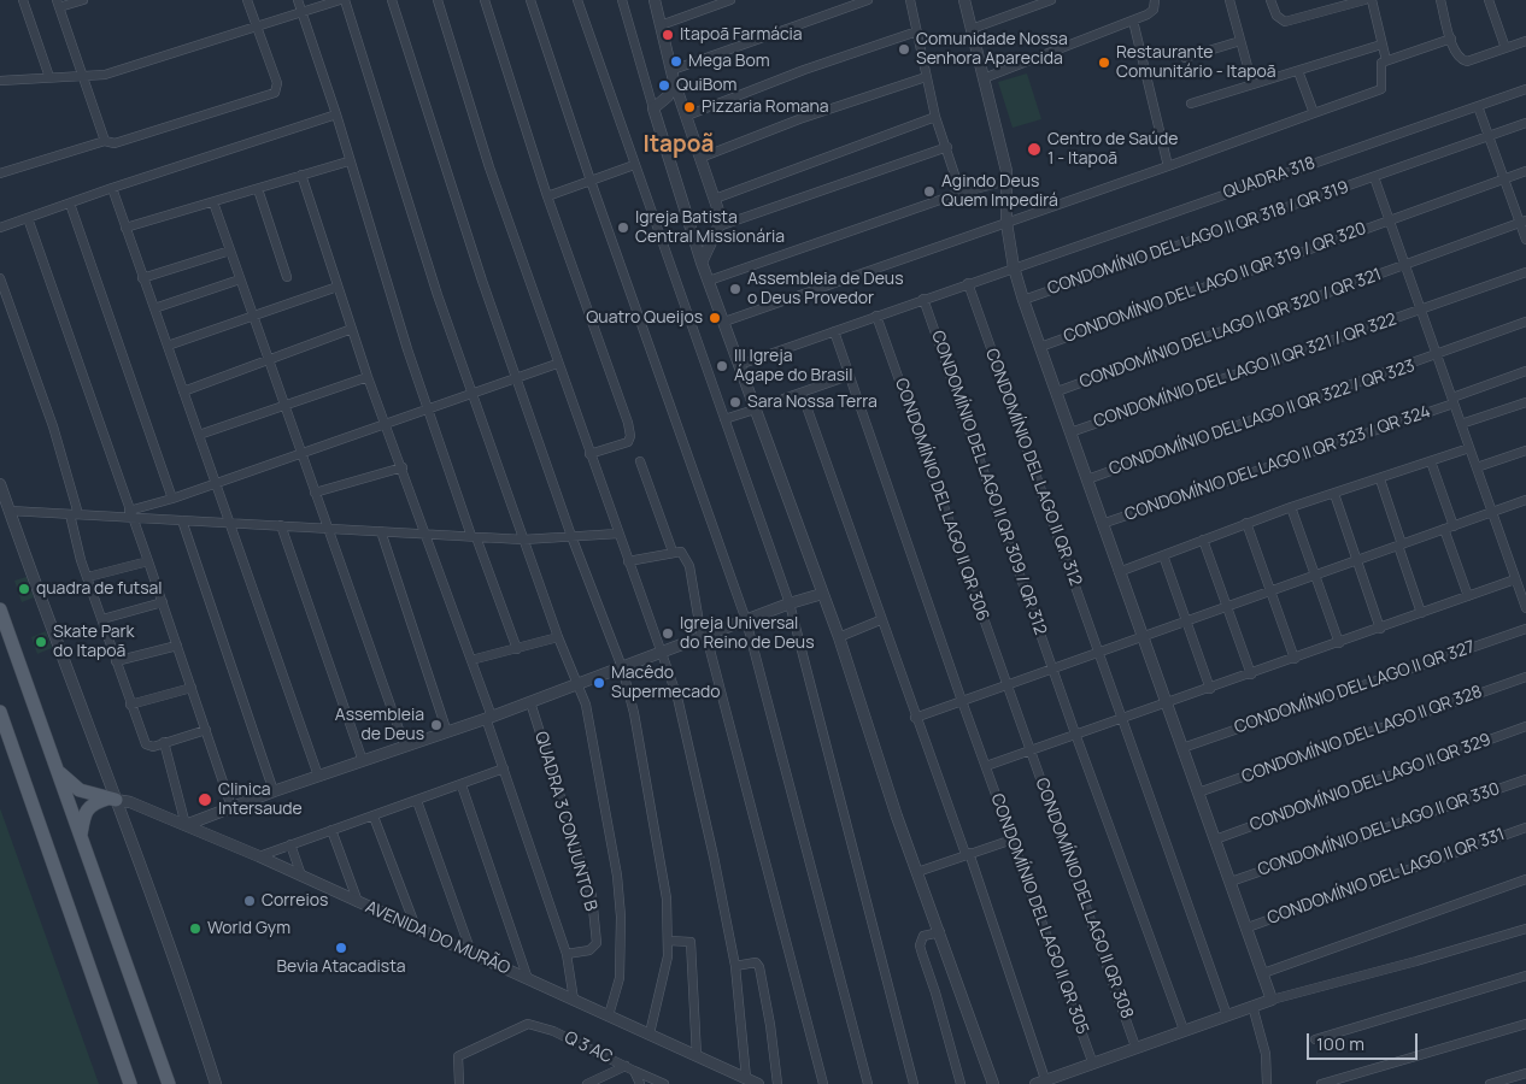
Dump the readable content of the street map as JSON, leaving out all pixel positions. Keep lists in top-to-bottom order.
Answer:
{
  "streets": {
    "street": [
      "QUADRA 318",
      "CONDOMÍNIO DEL LAGO II QR 318 / QR 319",
      "CONDOMÍNIO DEL LAGO II QR 319 / QR 320",
      "CONDOMÍNIO DEL LAGO II QR 320 / QR 321",
      "CONDOMÍNIO DEL LAGO II QR 321 / QR 322",
      "CONDOMÍNIO DEL LAGO II QR 322 / QR 323",
      "CONDOMÍNIO DEL LAGO II QR 323 / QR 324",
      "CONDOMÍNIO DEL LAGO II QR 312",
      "CONDOMÍNIO DEL LAGO II QR 309 / QR 312",
      "CONDOMÍNIO DEL LAGO II QR 306",
      "CONDOMÍNIO DEL LAGO II QR 327",
      "CONDOMÍNIO DEL LAGO II QR 328",
      "CONDOMÍNIO DEL LAGO II QR 329",
      "QUADRA 3 CONJUNTO B",
      "CONDOMÍNIO DEL LAGO II QR 330",
      "CONDOMÍNIO DEL LAGO II QR 331",
      "CONDOMÍNIO DEL LAGO II QR 308",
      "CONDOMÍNIO DEL LAGO II QR 305",
      "AVENIDA DO MURÃO",
      "Q 3 AC"
    ]
  },
  "crossings": [
    ["QUADRA 318", "CONDOMÍNIO DEL LAGO II QR 312"],
    ["QUADRA 318", "CONDOMÍNIO DEL LAGO II QR 309 / QR 312"],
    ["QUADRA 318", "CONDOMÍNIO DEL LAGO II QR 306"],
    ["QUADRA 318", "CONDOMÍNIO DEL LAGO II QR 305"],
    ["CONDOMÍNIO DEL LAGO II QR 306", "CONDOMÍNIO DEL LAGO II QR 308"]
  ],
  "districts": ["Itapoã"],
  "places": [
    "Itapoã Farmácia",
    "Comunidade Nossa Senhora Aparecida",
    "Mega Bom",
    "Restaurante Comunitário - Itapoã",
    "QuiBom",
    "Pizzaria Romana",
    "Centro de Saúde 1 - Itapoã",
    "Agindo Deus Quem Impedirá",
    "Igreja Batista Central Missionária",
    "Assembleia de Deus o Deus Provedor",
    "Quatro Queijos",
    "III Igreja Ágape do Brasil",
    "Sara Nossa Terra",
    "quadra de futsal",
    "Igreja Universal do Reino de Deus",
    "Skate Park do Itapoã",
    "Macêdo Supermecado",
    "Assembleia de Deus",
    "Clinica Intersaude",
    "Correios",
    "World Gym",
    "Bevia Atacadista"
  ],
  "scale_bar": "100 m"
}
